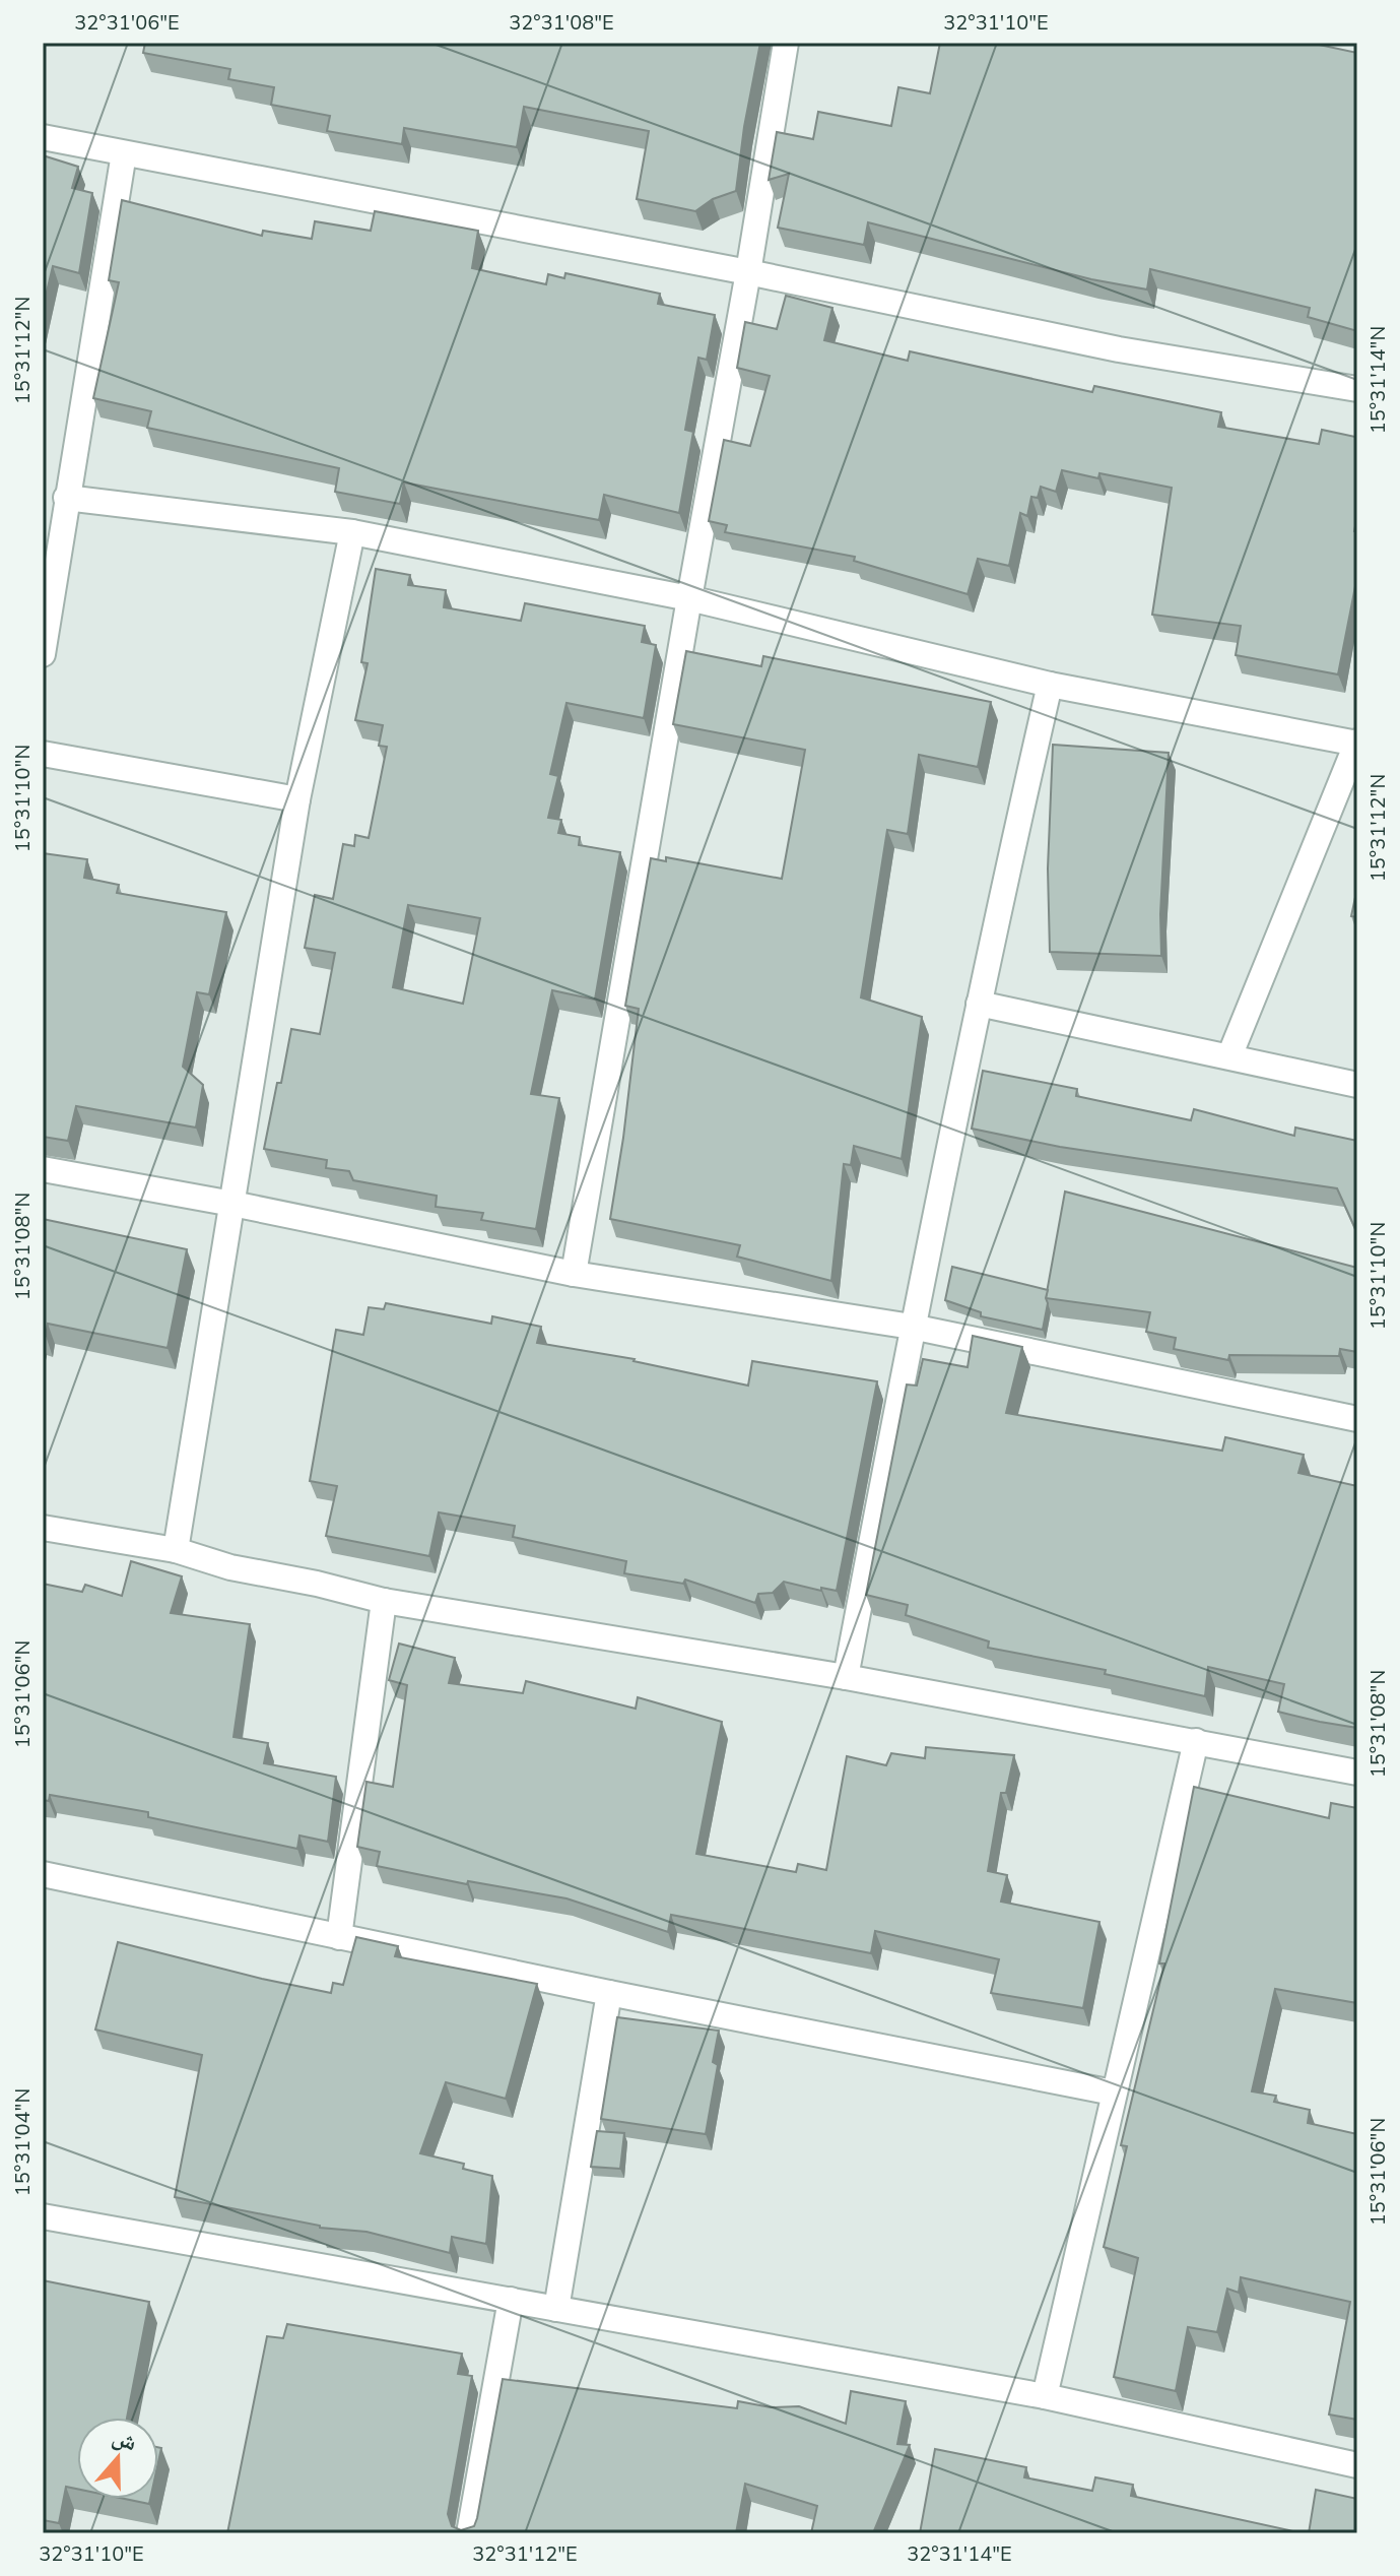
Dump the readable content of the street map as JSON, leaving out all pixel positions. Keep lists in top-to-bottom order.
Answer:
{
  "north": "top",
  "coordinates": [
    "32°31'06\"E",
    "32°31'08\"E",
    "32°31'10\"E",
    "15°31'12\"N",
    "15°31'14\"N",
    "15°31'10\"N",
    "15°31'08\"N",
    "15°31'06\"N",
    "15°31'04\"N",
    "32°31'12\"E",
    "32°31'14\"E"
  ]
}
